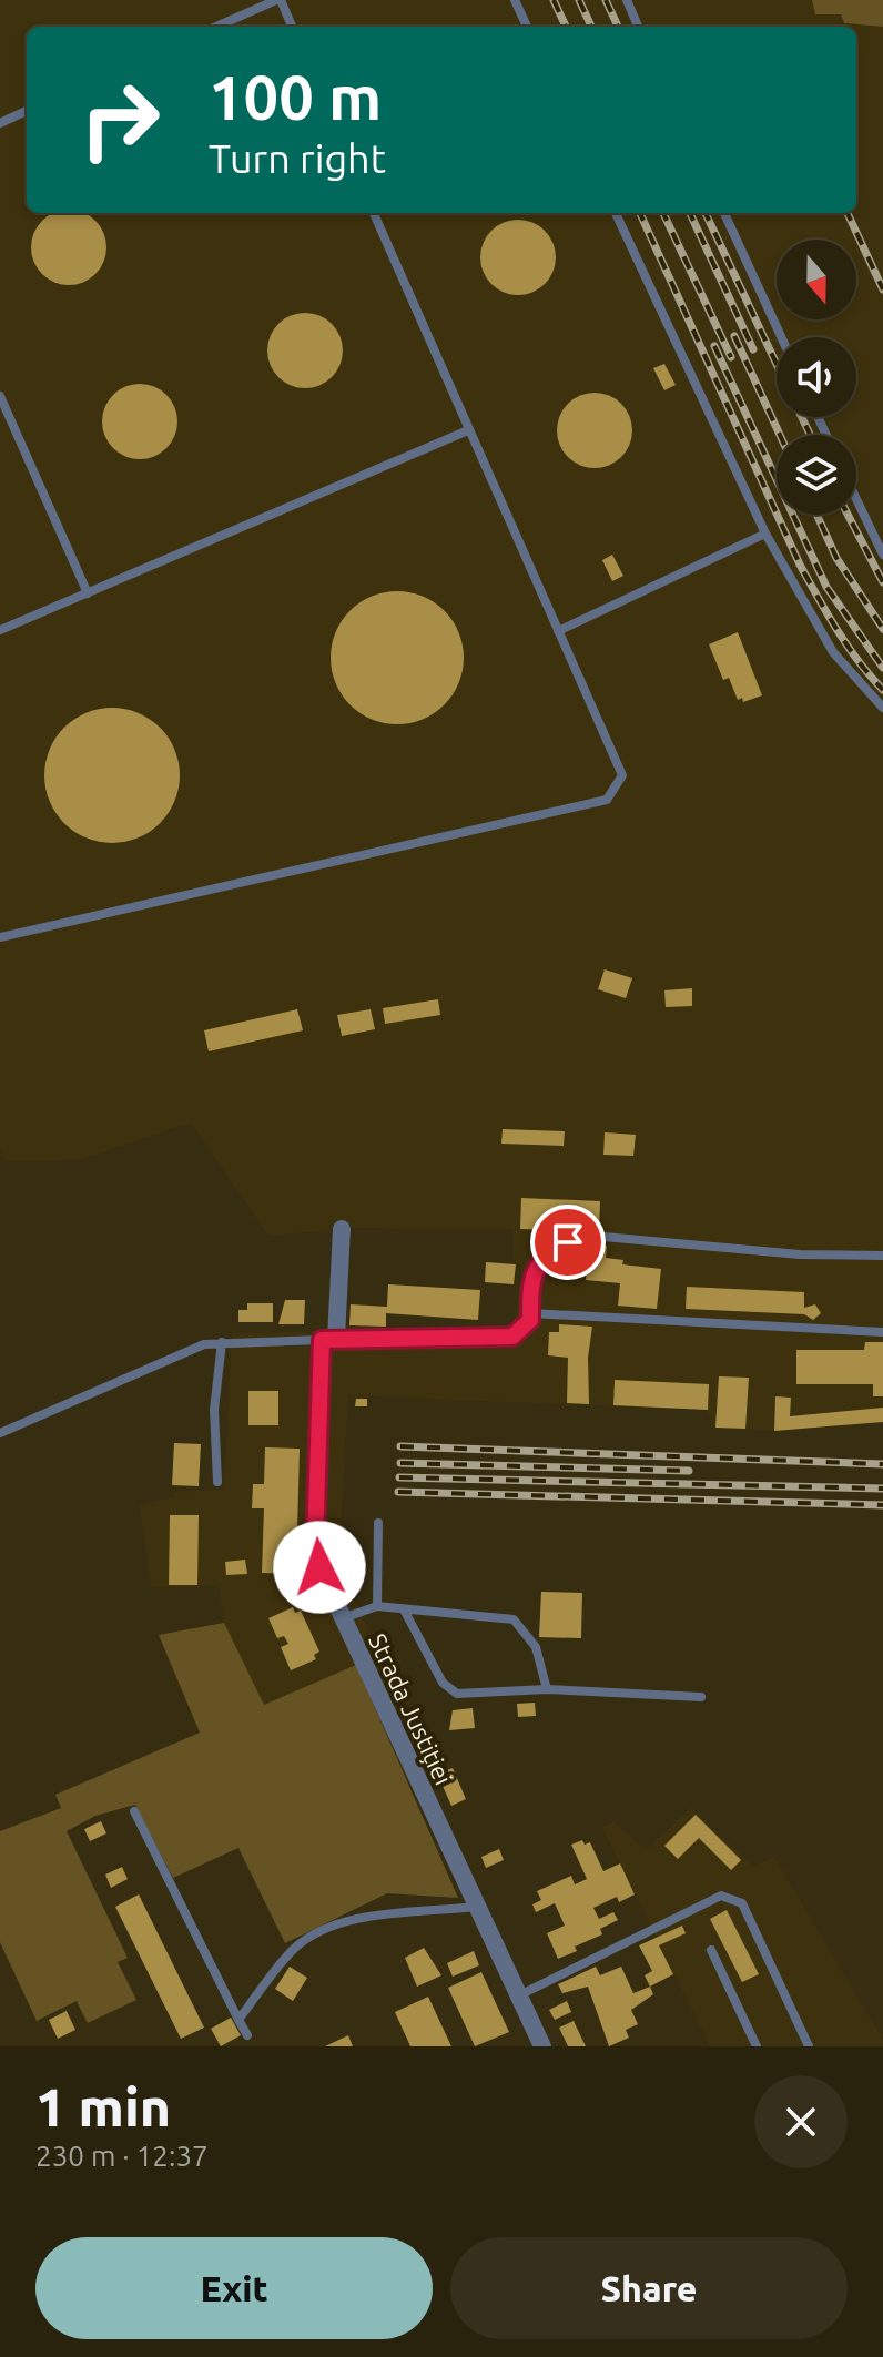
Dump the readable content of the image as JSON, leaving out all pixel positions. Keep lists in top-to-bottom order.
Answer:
{
  "streets": {
    "street": ["Strada Justiției"]
  },
  "north": "bottom",
  "page": {
    "turn": ["100 m", "Turn right"],
    "heading": ["1 min", "230 m · 12:37"],
    "buttons": ["Exit", "Share"]
  }
}
